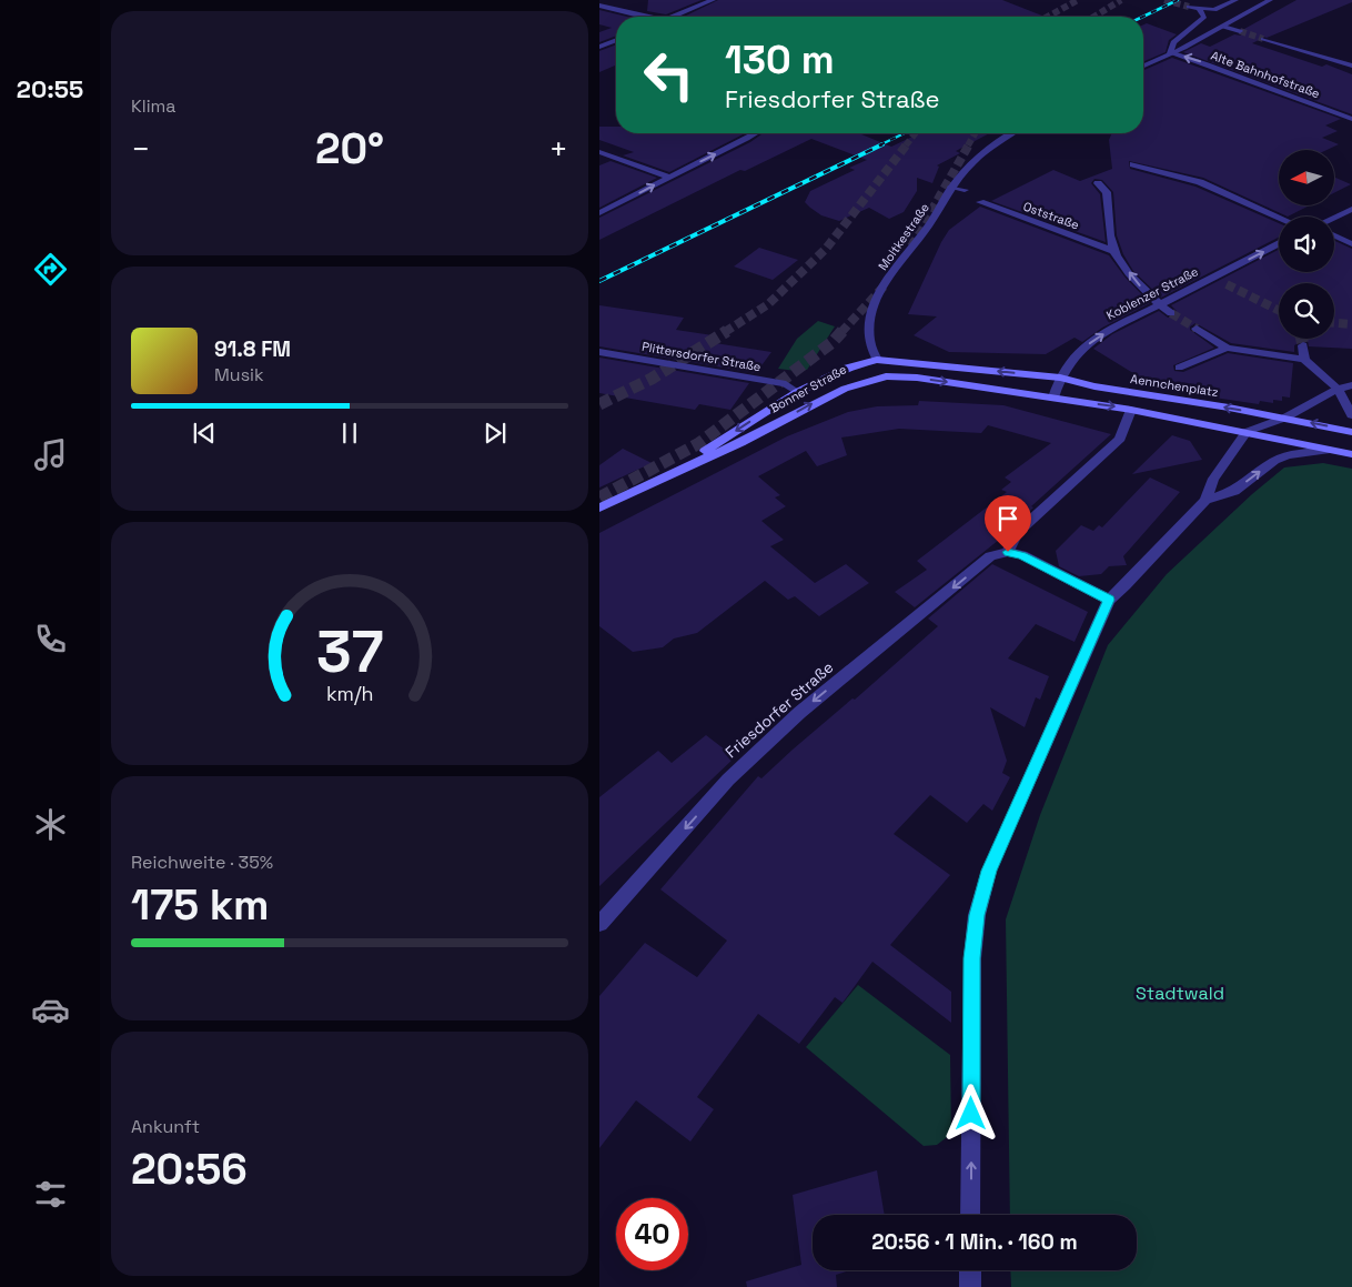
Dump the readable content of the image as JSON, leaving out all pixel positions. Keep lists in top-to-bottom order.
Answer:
{
  "streets": {
    "main road": ["Aennchenplatz", "Bonner Straße"],
    "street": [
      "Alte Bahnhofstraße",
      "Oststraße",
      "Moltkestraße",
      "Koblenzer Straße",
      "Plittersdorfer Straße",
      "Friesdorfer Straße"
    ]
  },
  "crossings": [
    ["Moltkestraße", "Bonner Straße"],
    ["Koblenzer Straße", "Aennchenplatz"],
    ["Koblenzer Straße", "Bonner Straße"],
    ["Plittersdorfer Straße", "Bonner Straße"],
    ["Aennchenplatz", "Bonner Straße"]
  ],
  "one_way": ["Koblenzer Straße", "Friesdorfer Straße"],
  "parks": ["Stadtwald"],
  "north": "left",
  "page": {
    "tabs": "20:55",
    "tile": [
      "Klima",
      ["Reichweite · 35%", "175 km"],
      ["Ankunft", "20:56"]
    ],
    "turn": ["130 m", "Friesdorfer Straße"],
    "heat": ["−", "20°", "+"],
    "song": ["91.8 FM", "Musik"],
    "limit": "40",
    "trip": "20:56 · 1 Min. · 160 m",
    "gauge": ["37", "km/h"]
  }
}
